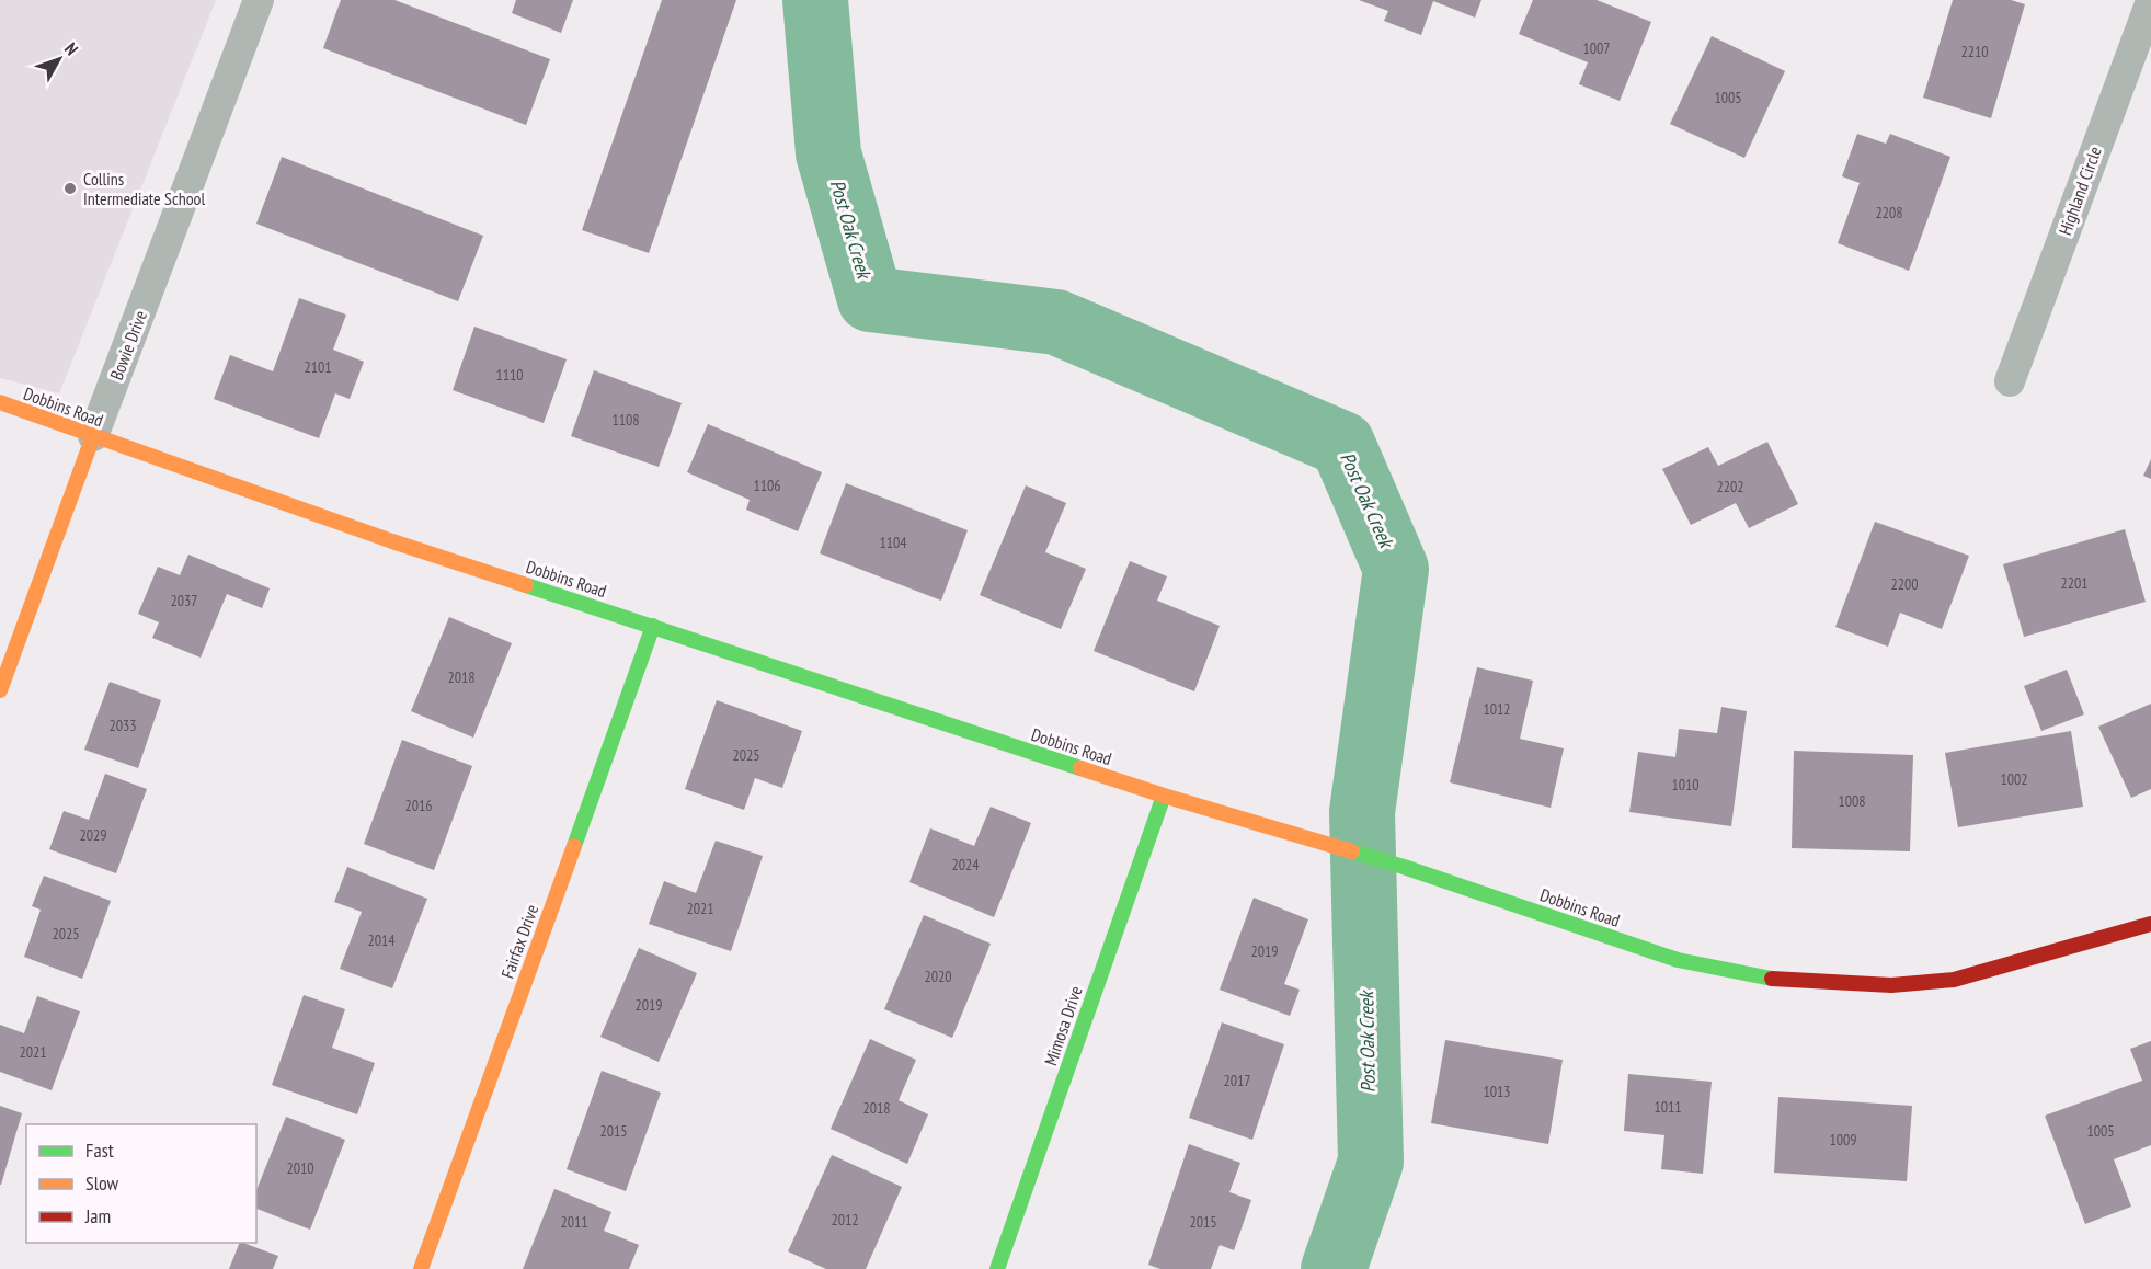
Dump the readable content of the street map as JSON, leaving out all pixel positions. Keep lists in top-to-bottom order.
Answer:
{
  "streets": {
    "street": [
      "Highland Circle",
      "Bowie Drive",
      "Dobbins Road",
      "Fairfax Drive",
      "Mimosa Drive"
    ]
  },
  "crossings": [
    ["Bowie Drive", "Dobbins Road"],
    ["Dobbins Road", "Fairfax Drive"],
    ["Dobbins Road", "Mimosa Drive"]
  ],
  "water": ["Post Oak Creek"],
  "places": ["Collins Intermediate School"],
  "house_numbers": [
    "1007",
    "2210",
    "1005",
    "2208",
    "2101",
    "1110",
    "1108",
    "1106",
    "2202",
    "1104",
    "2201",
    "2200",
    "2037",
    "2018",
    "1012",
    "2033",
    "2025",
    "1002",
    "1010",
    "1008",
    "2016",
    "2029",
    "2024",
    "2021",
    "2025",
    "2014",
    "2019",
    "2020",
    "2019",
    "2021",
    "2017",
    "1013",
    "1011",
    "2018",
    "2015",
    "1005",
    "1009",
    "2010",
    "2012",
    "2011",
    "2015"
  ],
  "legend": ["Fast", "Slow", "Jam"],
  "north": "top right"
}
